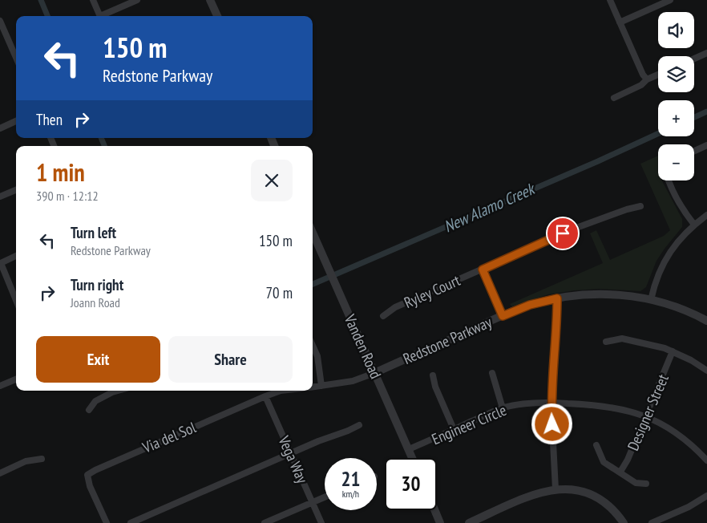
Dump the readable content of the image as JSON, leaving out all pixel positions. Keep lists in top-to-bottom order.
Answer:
{
  "streets": {
    "street": [
      "Ryley Court",
      "Redstone Parkway",
      "Vanden Road",
      "Designer Street",
      "Engineer Circle",
      "Via del Sol",
      "Vega Way"
    ]
  },
  "crossings": [
    ["Redstone Parkway", "Vanden Road"],
    ["Vanden Road", "Engineer Circle"],
    ["Designer Street", "Engineer Circle"],
    ["Via del Sol", "Vega Way"]
  ],
  "water": ["New Alamo Creek"],
  "page": {
    "map_buttons": ["+", "−"],
    "turn": ["150 m", "Redstone Parkway"],
    "then": "Then",
    "heading": ["1 min", "390 m · 12:12"],
    "list": [
      {
        "name": "Turn left",
        "note": "Redstone Parkway",
        "value": "150 m"
      },
      {
        "name": "Turn right",
        "note": "Joann Road",
        "value": "70 m"
      }
    ],
    "buttons": ["Exit", "Share"],
    "speed": "21 km/h",
    "limit": "30"
  }
}
